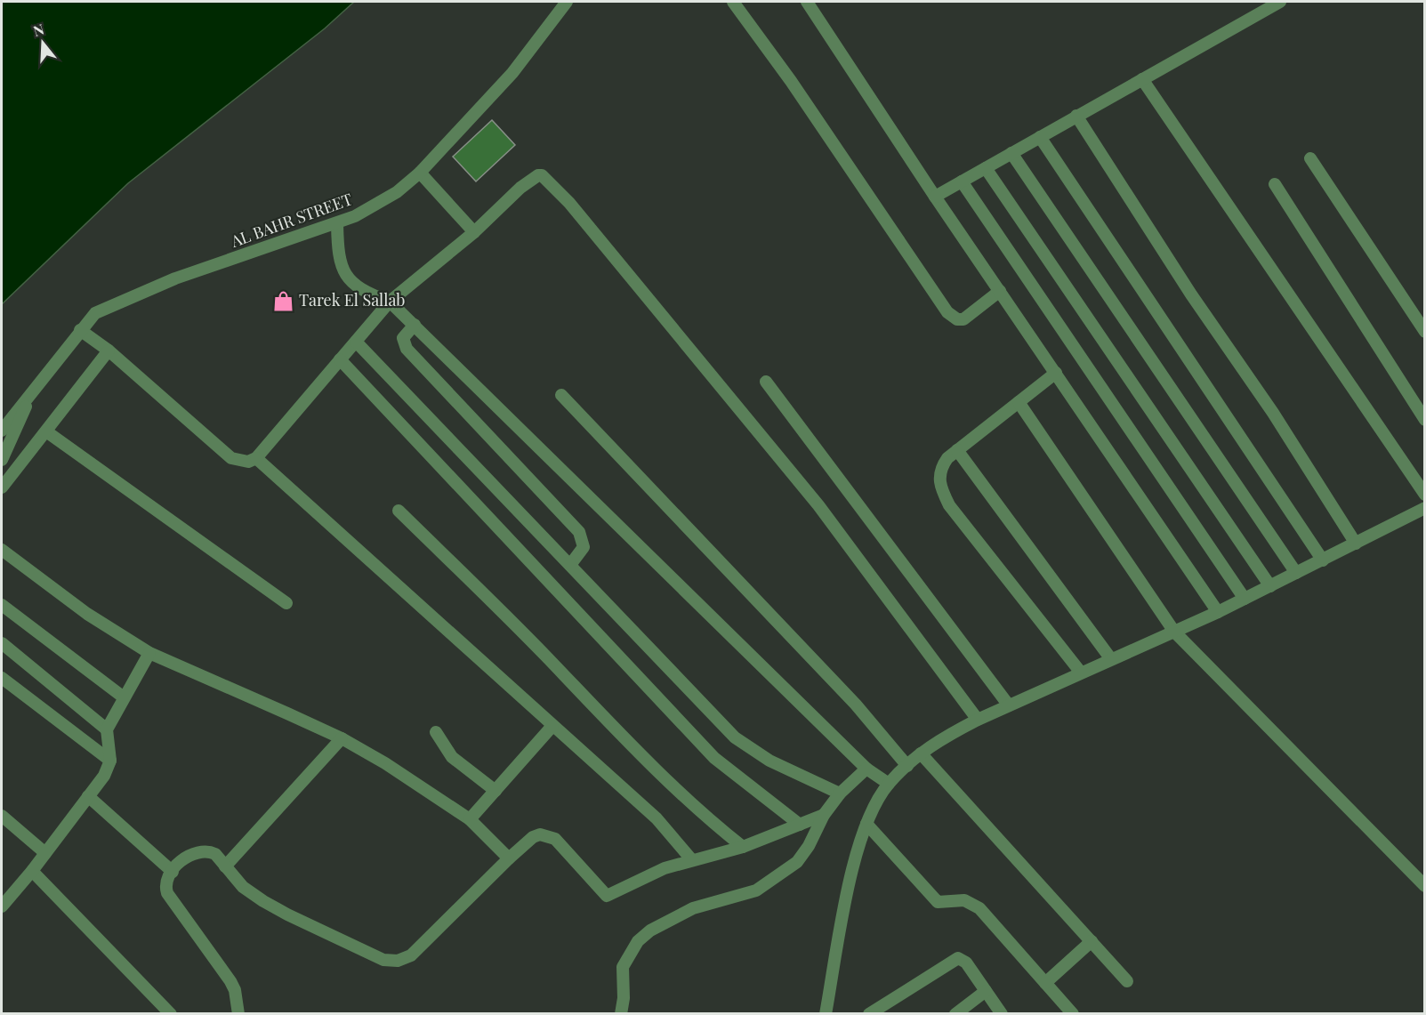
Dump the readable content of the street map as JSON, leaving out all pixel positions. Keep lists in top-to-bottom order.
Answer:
{
  "streets": {
    "street": ["AL BAHR STREET"]
  },
  "places": {
    "shop": ["Tarek El Sallab"]
  },
  "north": "top"
}
